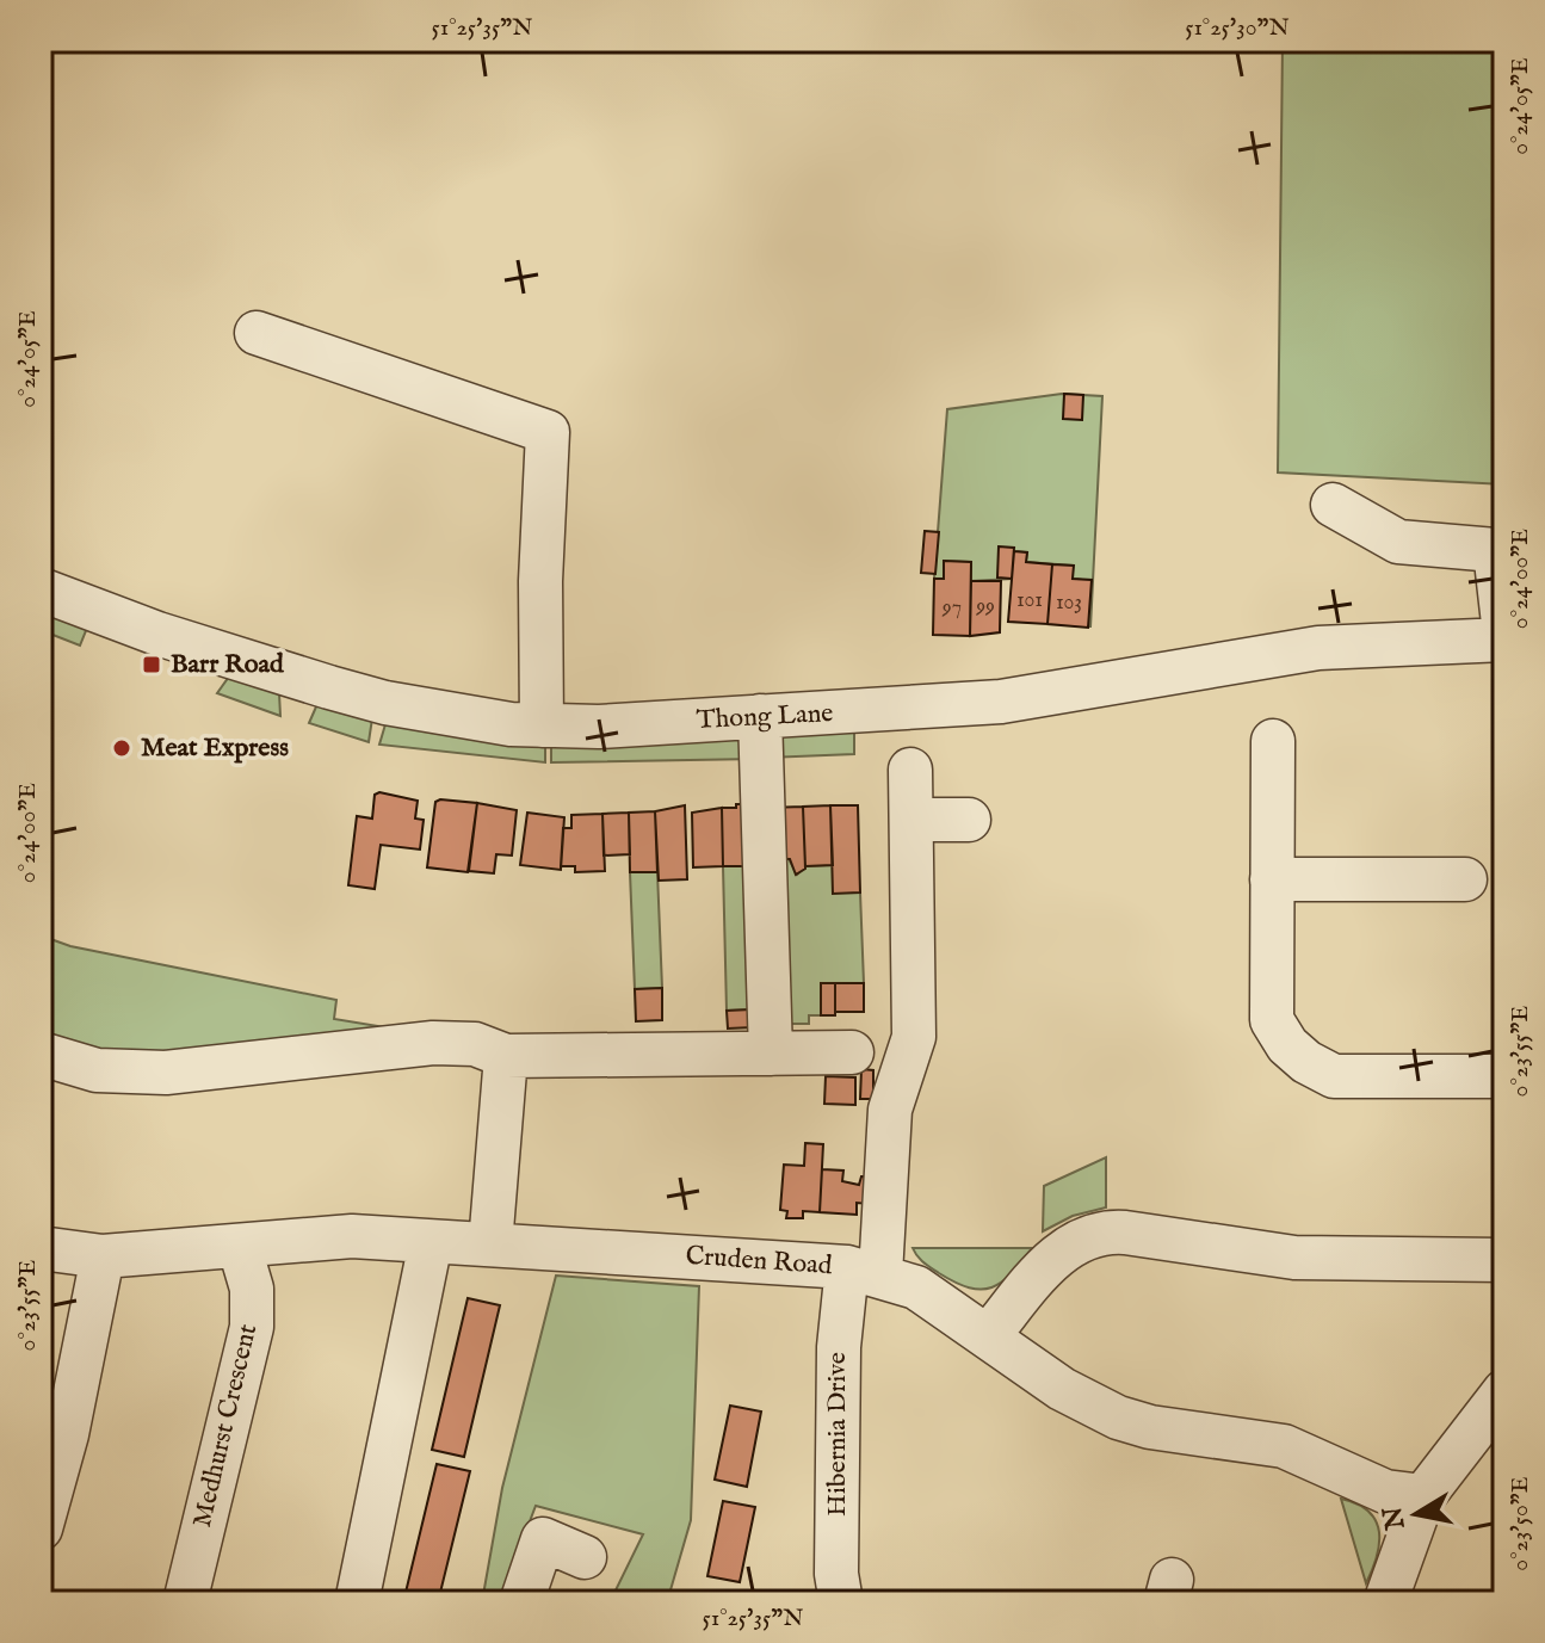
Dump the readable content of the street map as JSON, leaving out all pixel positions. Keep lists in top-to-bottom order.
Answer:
{
  "streets": {
    "street": [
      "Thong Lane",
      "Cruden Road",
      "Medhurst Crescent",
      "Hibernia Drive"
    ]
  },
  "crossings": [
    ["Cruden Road", "Medhurst Crescent"],
    ["Cruden Road", "Hibernia Drive"]
  ],
  "places": {
    "transit": ["Barr Road"],
    "other": ["Meat Express"]
  },
  "house_numbers": [
    "101",
    "103",
    "99",
    "97"
  ],
  "north": "left",
  "coordinates": [
    "51°25'35\"N",
    "51°25'30\"N",
    "0°24'05\"E",
    "0°24'00\"E",
    "0°23'55\"E",
    "0°23'50\"E"
  ]
}
